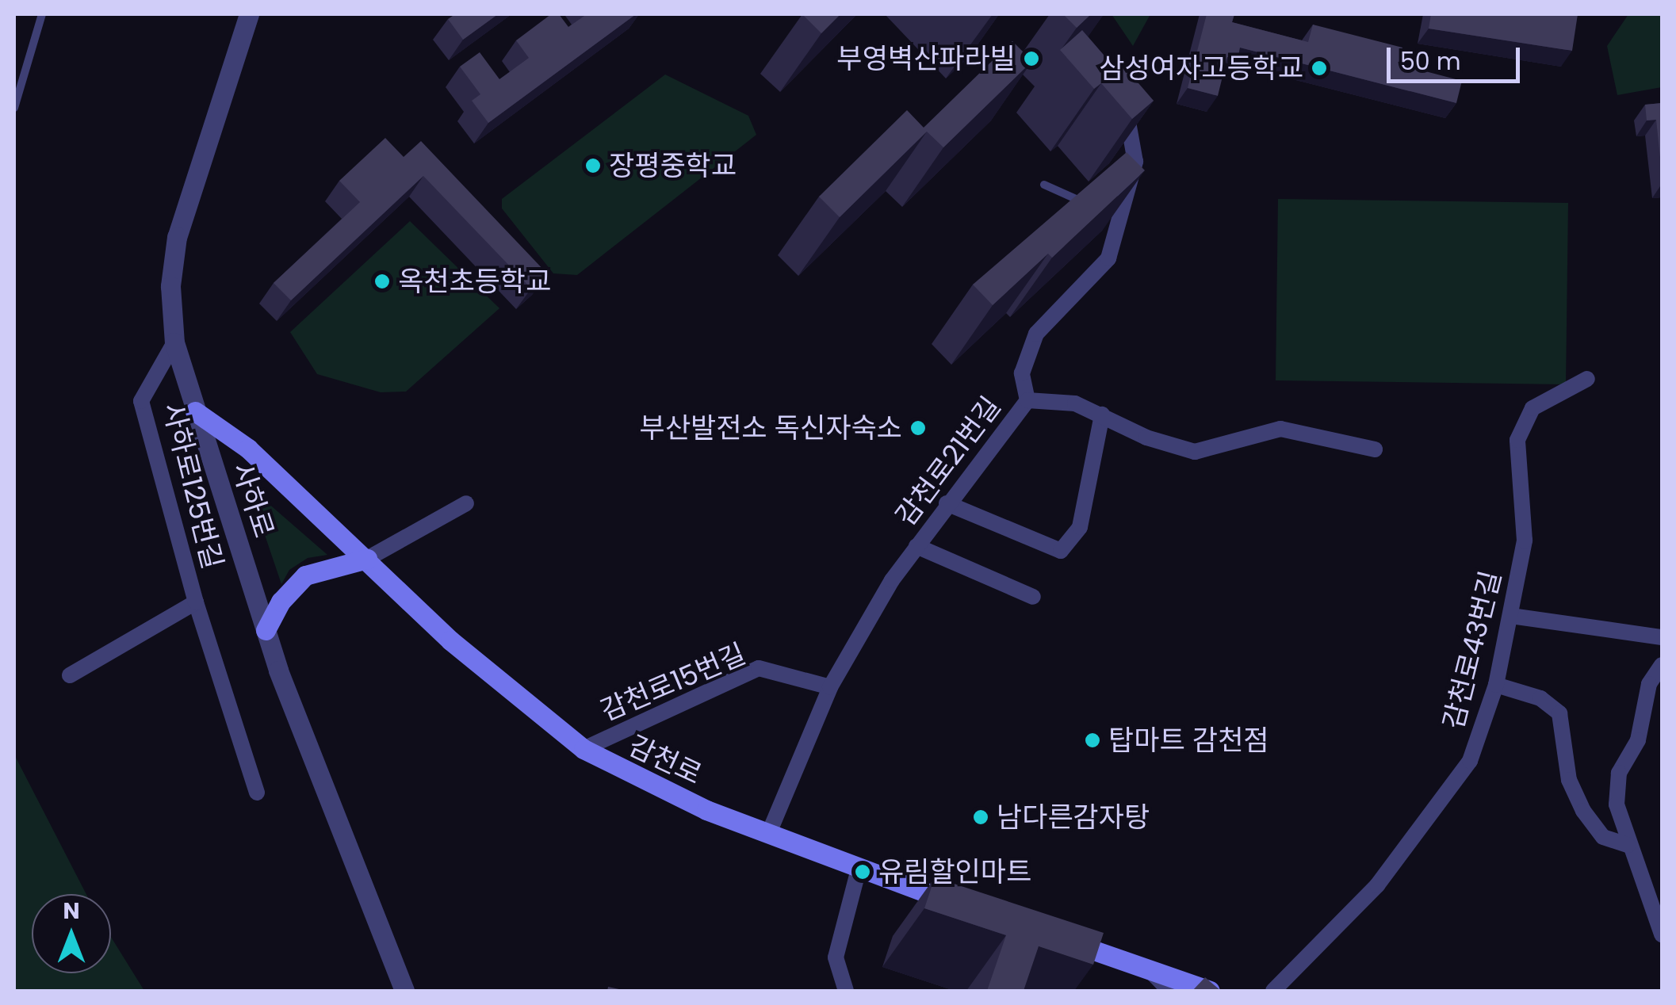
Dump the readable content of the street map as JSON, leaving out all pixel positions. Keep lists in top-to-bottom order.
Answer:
{
  "streets": {
    "main road": ["감천로"],
    "street": [
      "감천로21번길",
      "사하로125번길",
      "사하로",
      "감천로43번길",
      "감천로15번길"
    ]
  },
  "crossings": [
    ["감천로21번길", "감천로15번길"],
    ["감천로21번길", "감천로"],
    ["사하로125번길", "사하로"],
    ["사하로", "감천로"],
    ["감천로15번길", "감천로"]
  ],
  "places": [
    "부영벽산파라빌",
    "삼성여자고등학교",
    "장평중학교",
    "옥천초등학교",
    "부산발전소 독신자숙소",
    "탑마트 감천점",
    "남다른감자탕",
    "유림할인마트"
  ],
  "scale_bar": "50 m",
  "north": "top"
}
